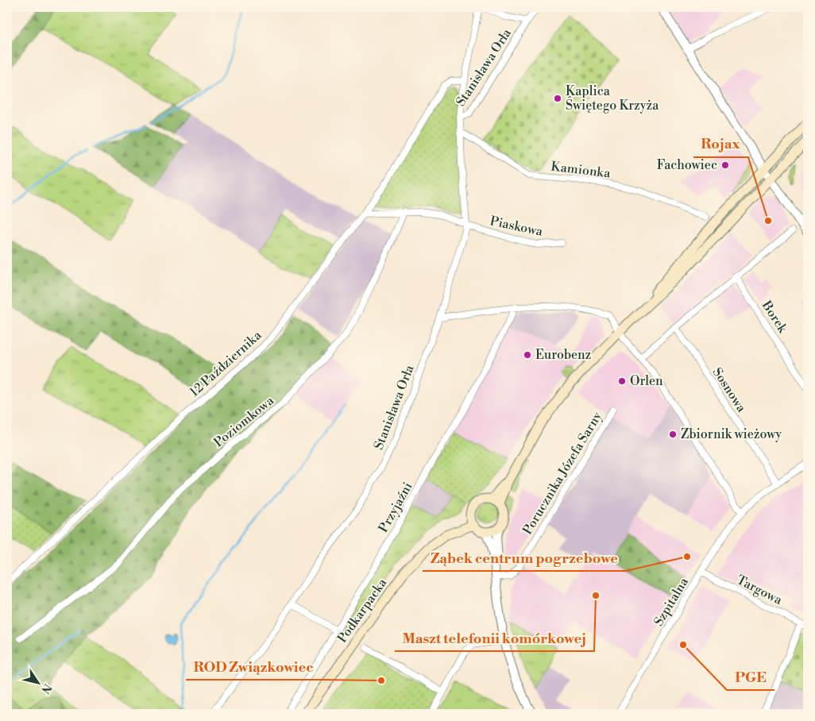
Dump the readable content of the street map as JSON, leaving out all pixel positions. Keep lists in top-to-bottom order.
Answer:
{
  "streets": {
    "main road": ["Podkarpacka"],
    "street": [
      "Stanisława Orła",
      "Kamionka",
      "Piaskowa",
      "Borek",
      "12 Października",
      "Sosnowa",
      "Poziomkowa",
      "Porucznika Józefa Sarny",
      "Przyjaźni",
      "Targowa",
      "Szpitalna"
    ]
  },
  "crossings": [
    ["Stanisława Orła", "Kamionka"],
    ["Stanisława Orła", "Piaskowa"],
    ["Stanisława Orła", "12 Października"],
    ["Piaskowa", "Poziomkowa"],
    ["Sosnowa", "Szpitalna"],
    ["Targowa", "Szpitalna"]
  ],
  "places": [
    "Kaplica Świętego Krzyża",
    "Fachowiec",
    "Rojax",
    "Eurobenz",
    "Orlen",
    "Zbiornik wieżowy",
    "Ząbek centrum pogrzebowe",
    "Maszt telefonii komórkowej",
    "PGE",
    "ROD Związkowiec"
  ],
  "north": "bottom right"
}
